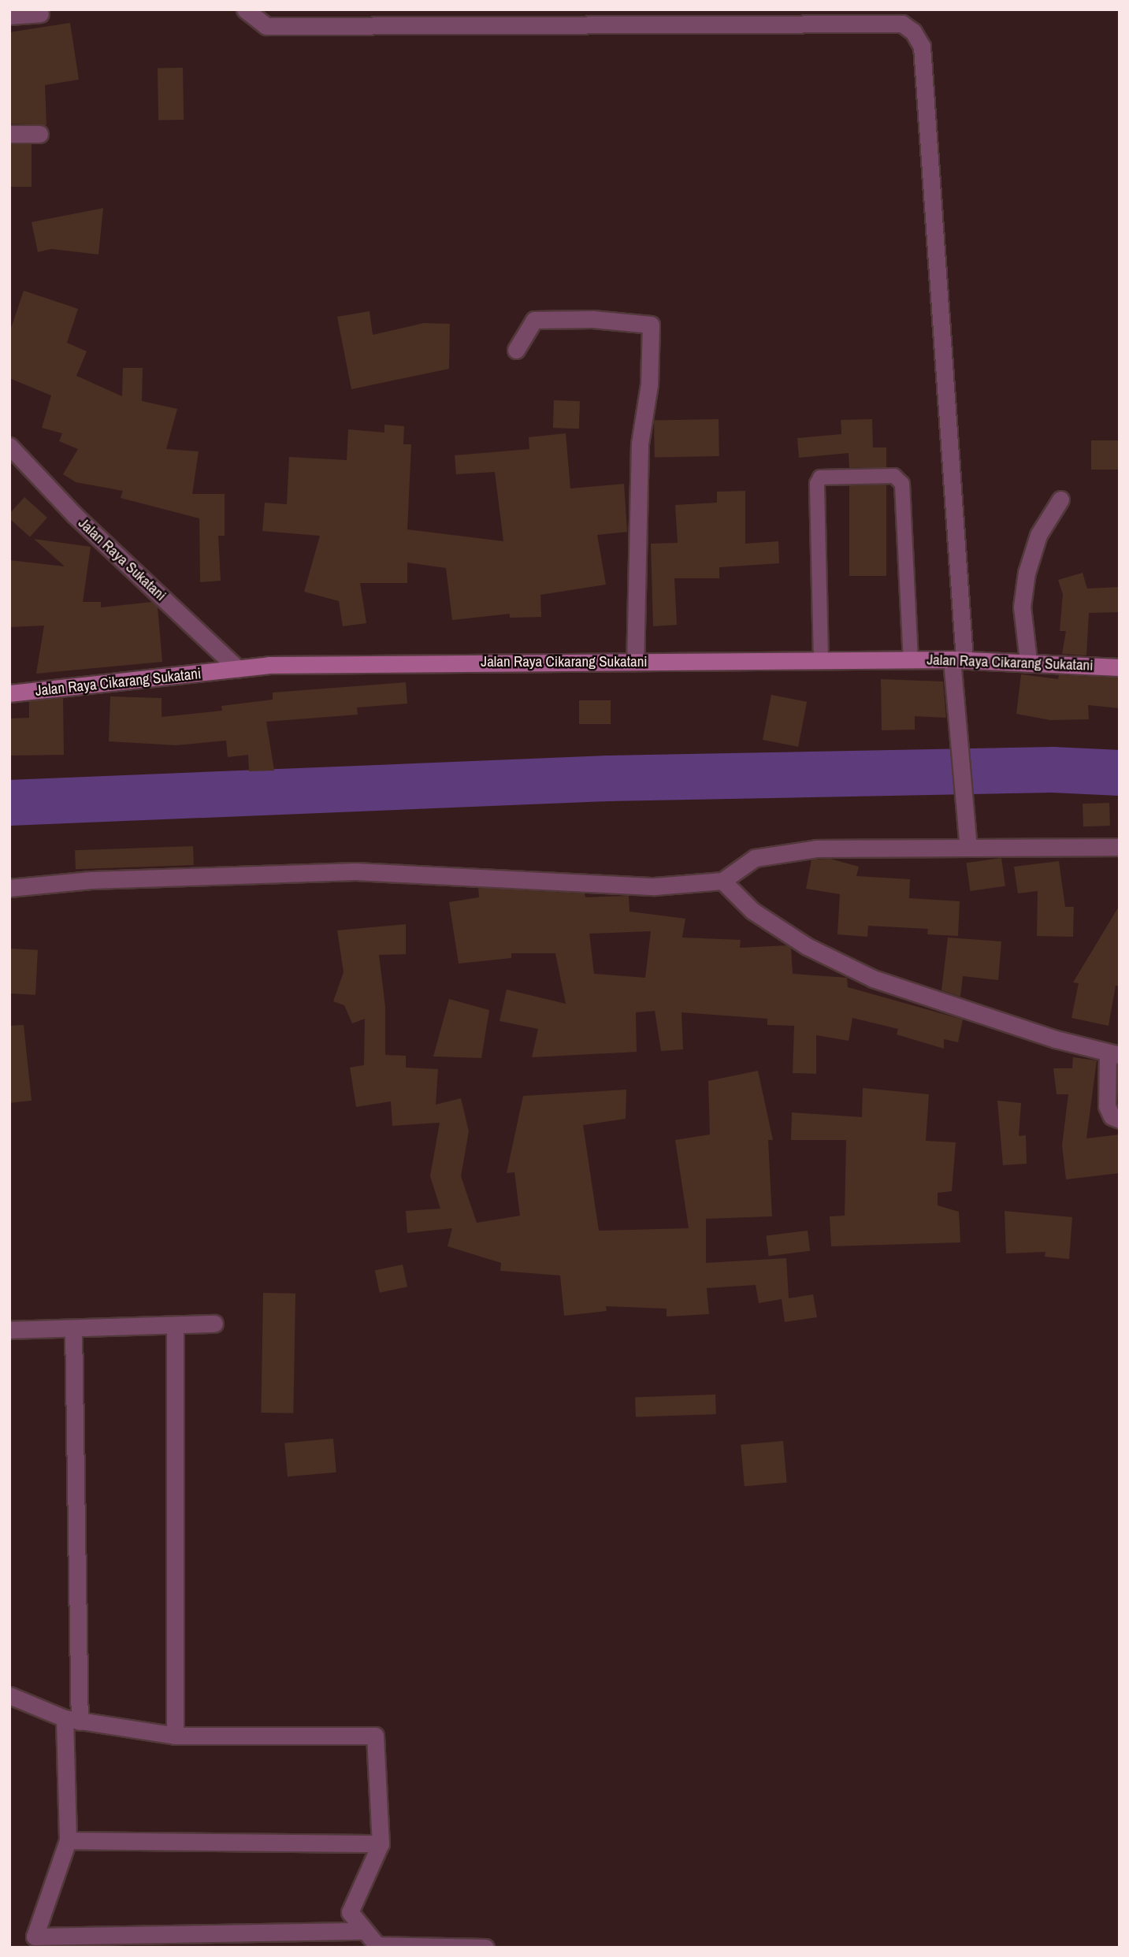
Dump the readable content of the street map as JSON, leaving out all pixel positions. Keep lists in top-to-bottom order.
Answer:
{
  "streets": {
    "main road": ["Jalan Raya Cikarang Sukatani"],
    "street": ["Jalan Raya Sukatani"]
  },
  "crossings": [
    ["Jalan Raya Sukatani", "Jalan Raya Cikarang Sukatani"]
  ]
}
